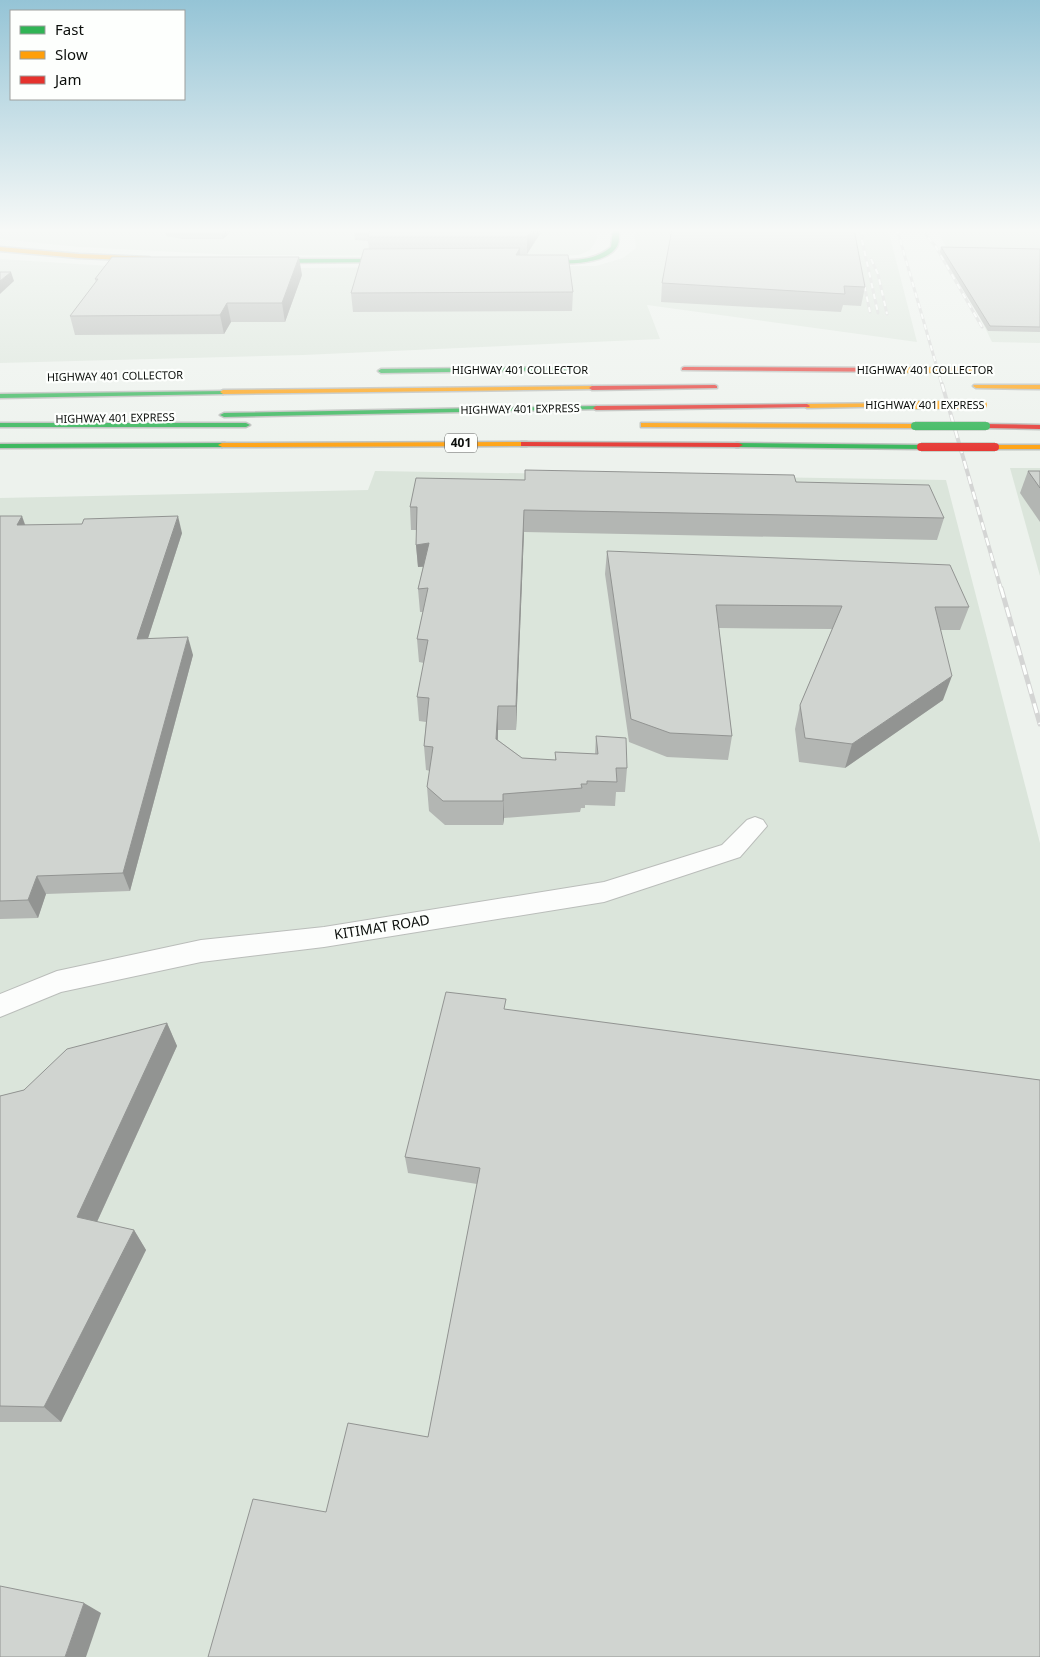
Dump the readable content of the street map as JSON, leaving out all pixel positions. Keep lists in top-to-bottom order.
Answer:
{
  "streets": {
    "main road": ["HIGHWAY 401 COLLECTOR", "HIGHWAY 401 EXPRESS", "401"],
    "street": ["KITIMAT ROAD"]
  },
  "legend": ["Fast", "Slow", "Jam"]
}
